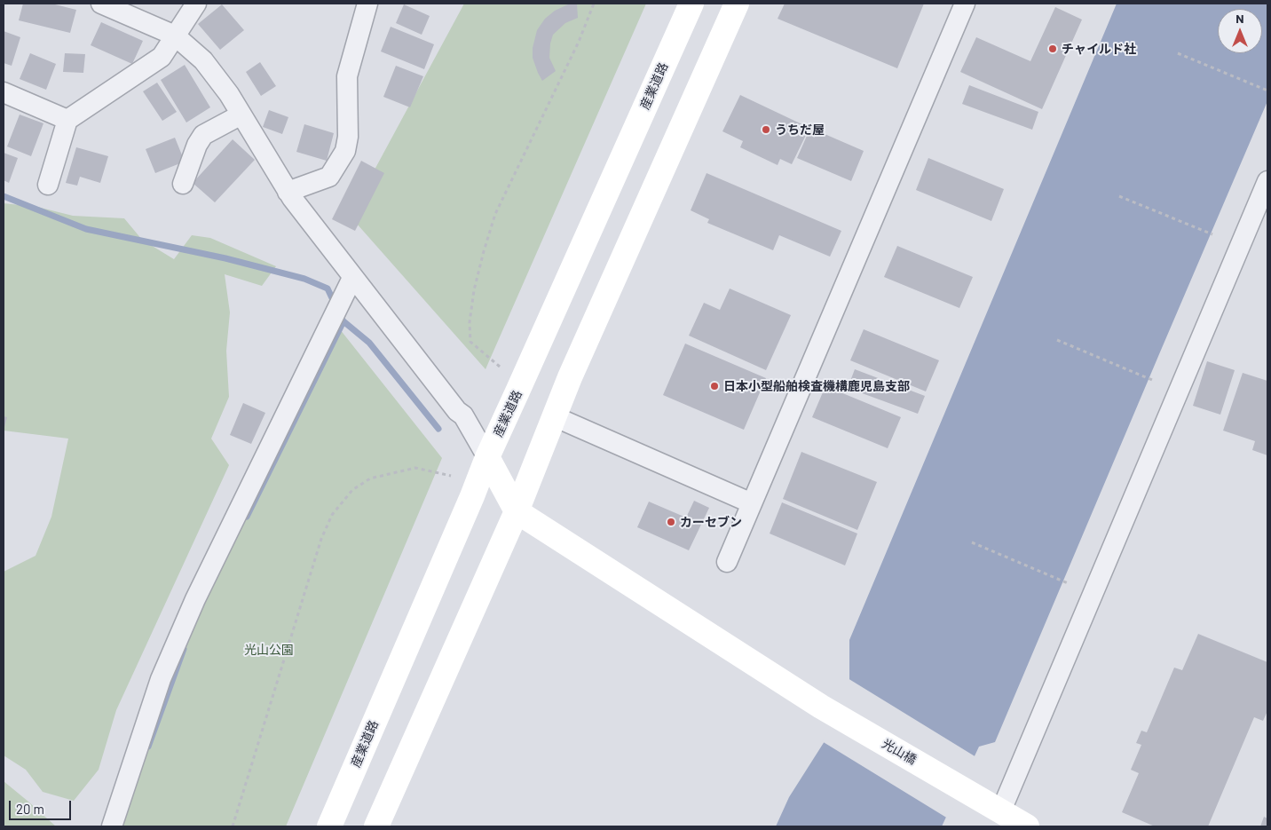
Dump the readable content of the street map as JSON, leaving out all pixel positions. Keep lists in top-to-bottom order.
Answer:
{
  "streets": {
    "main road": ["産業道路", "光山橋"]
  },
  "parks": ["光山公園"],
  "places": [
    "チャイルド社",
    "うちだ屋",
    "日本小型船舶検査機構鹿児島支部",
    "カーセブン"
  ],
  "scale_bar": "20 m",
  "north": "top"
}
